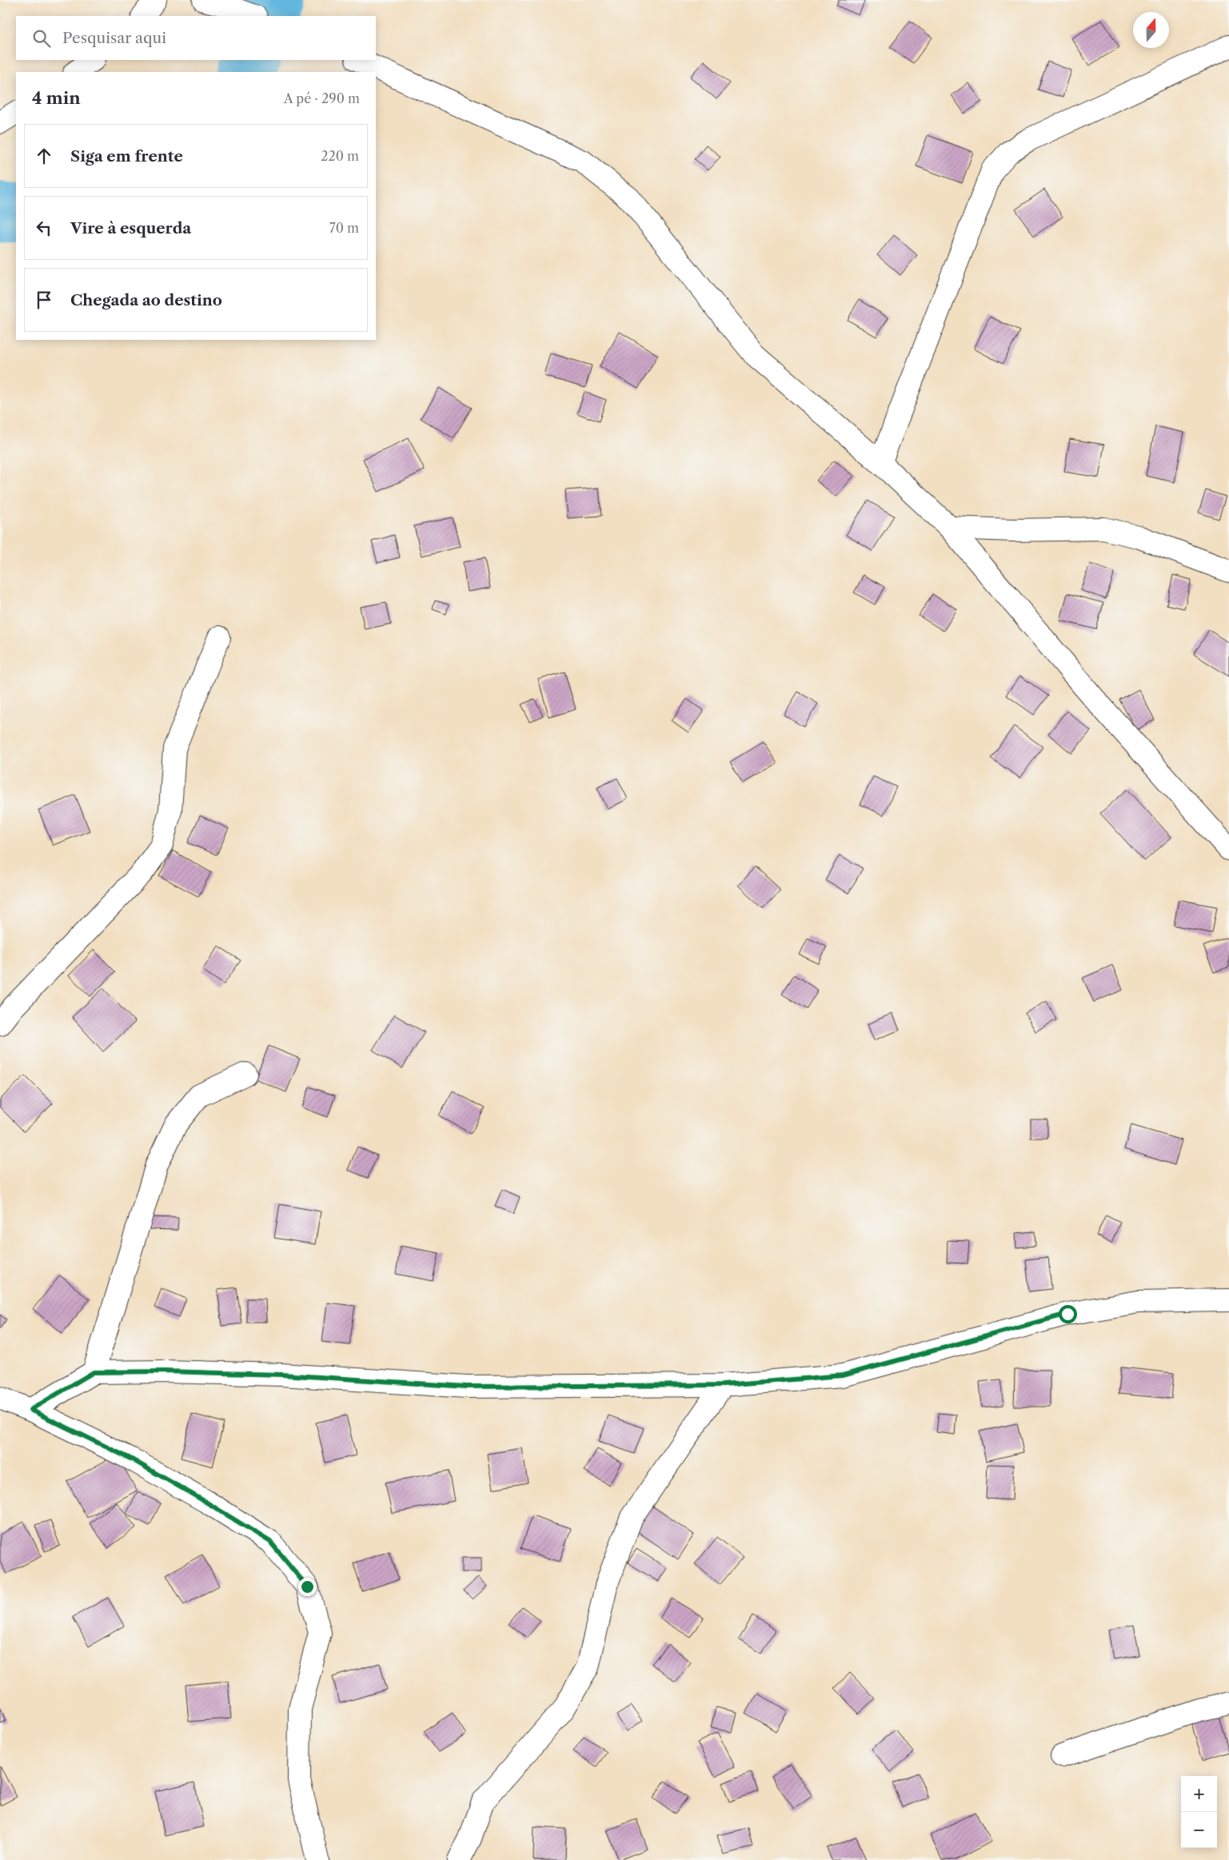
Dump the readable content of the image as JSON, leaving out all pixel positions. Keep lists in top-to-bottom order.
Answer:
{
  "north": "top",
  "page": {
    "search": "Pesquisar aqui",
    "heading": ["4 min", "A pé · 290 m"],
    "list": [
      ["Siga em frente", "220 m"],
      ["Vire à esquerda", "70 m"],
      "Chegada ao destino"
    ],
    "map_buttons": ["+", "−"]
  }
}
